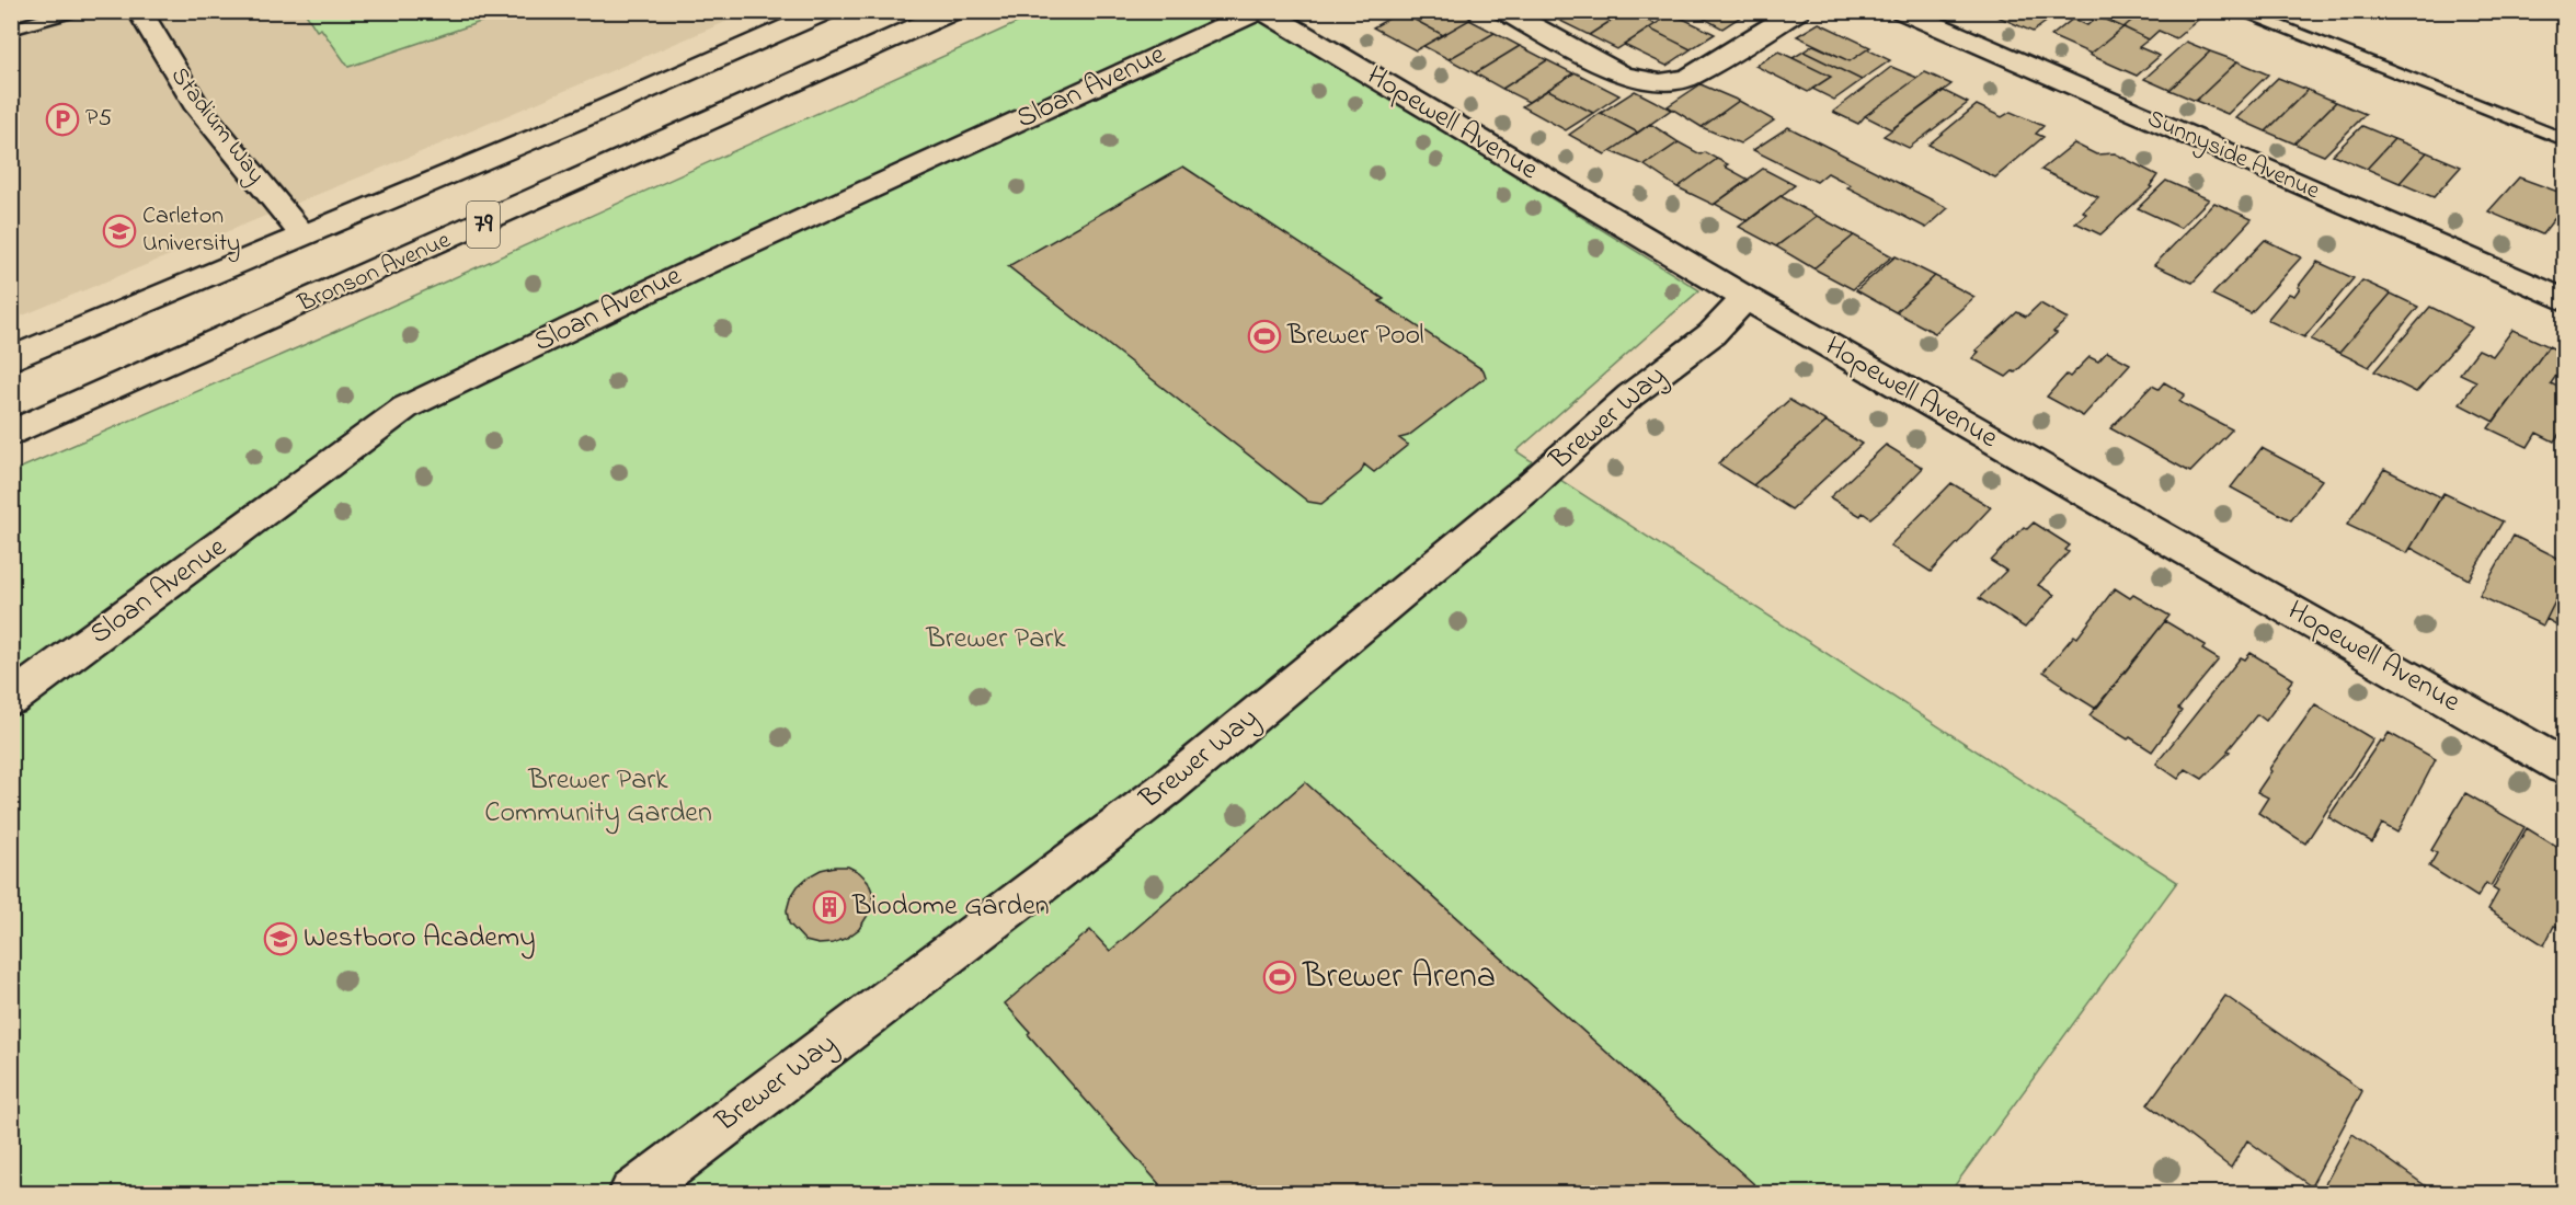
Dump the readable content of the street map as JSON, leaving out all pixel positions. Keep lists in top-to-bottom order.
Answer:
{
  "streets": {
    "street": [
      "Sloan Avenue",
      "Hopewell Avenue",
      "Stadium Way",
      "Sunnyside Avenue",
      "79",
      "Bronson Avenue",
      "Brewer Way"
    ]
  },
  "crossings": [
    ["Hopewell Avenue", "Brewer Way"],
    ["Stadium Way", "79"]
  ],
  "parks": ["Brewer Park", "Brewer Park Community Garden"],
  "places": {
    "parking": ["P5"],
    "school or university": ["Carleton University", "Westboro Academy"],
    "sports": ["Brewer Pool", "Brewer Arena"],
    "building": ["Biodome Garden"]
  }
}
